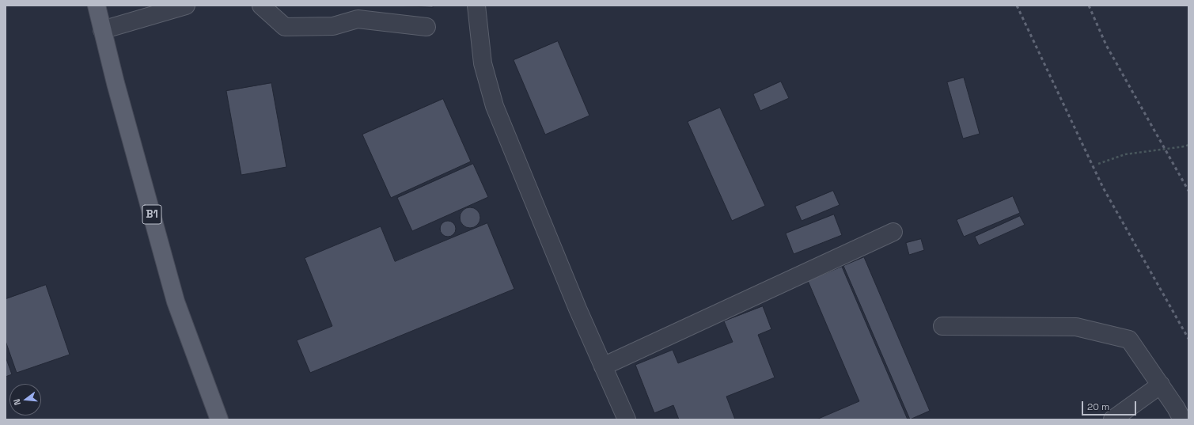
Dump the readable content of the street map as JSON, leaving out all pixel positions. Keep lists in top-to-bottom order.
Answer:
{
  "streets": {
    "main road": ["B1"]
  },
  "scale_bar": "20 m",
  "north": "left"
}
